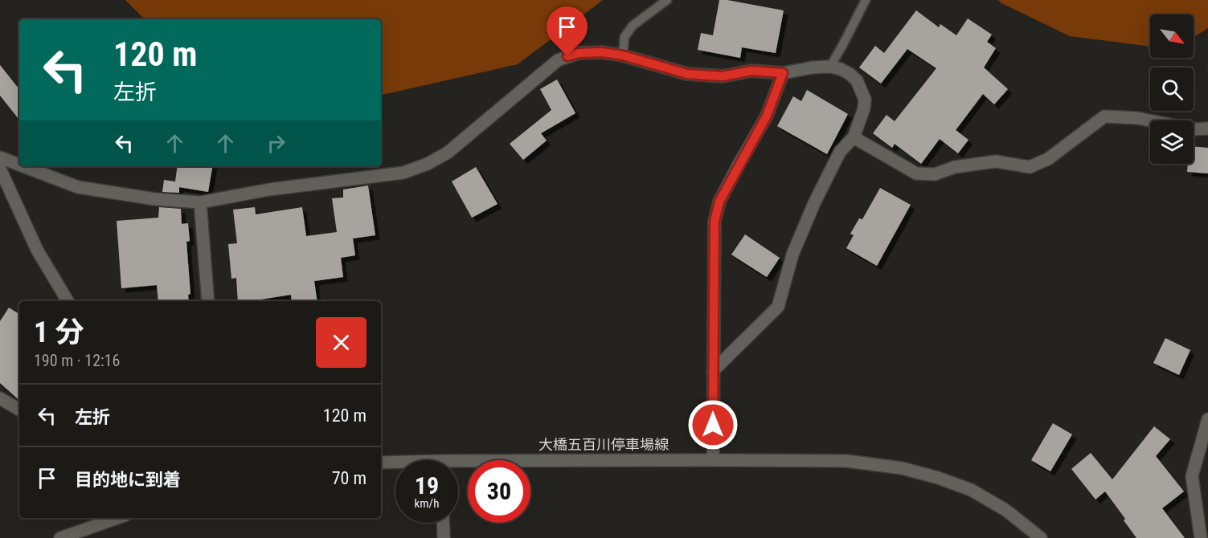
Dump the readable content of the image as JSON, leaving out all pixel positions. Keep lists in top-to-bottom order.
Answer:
{
  "streets": {
    "street": ["大橋五百川停車場線"]
  },
  "north": "bottom right",
  "page": {
    "turn": ["120 m", "左折"],
    "heading": ["1 分", "190 m · 12:16"],
    "list": [
      {
        "name": "左折",
        "value": "120 m"
      },
      {
        "name": "目的地に到着",
        "value": "70 m"
      }
    ],
    "speed": "19 km/h",
    "limit": "30"
  }
}
